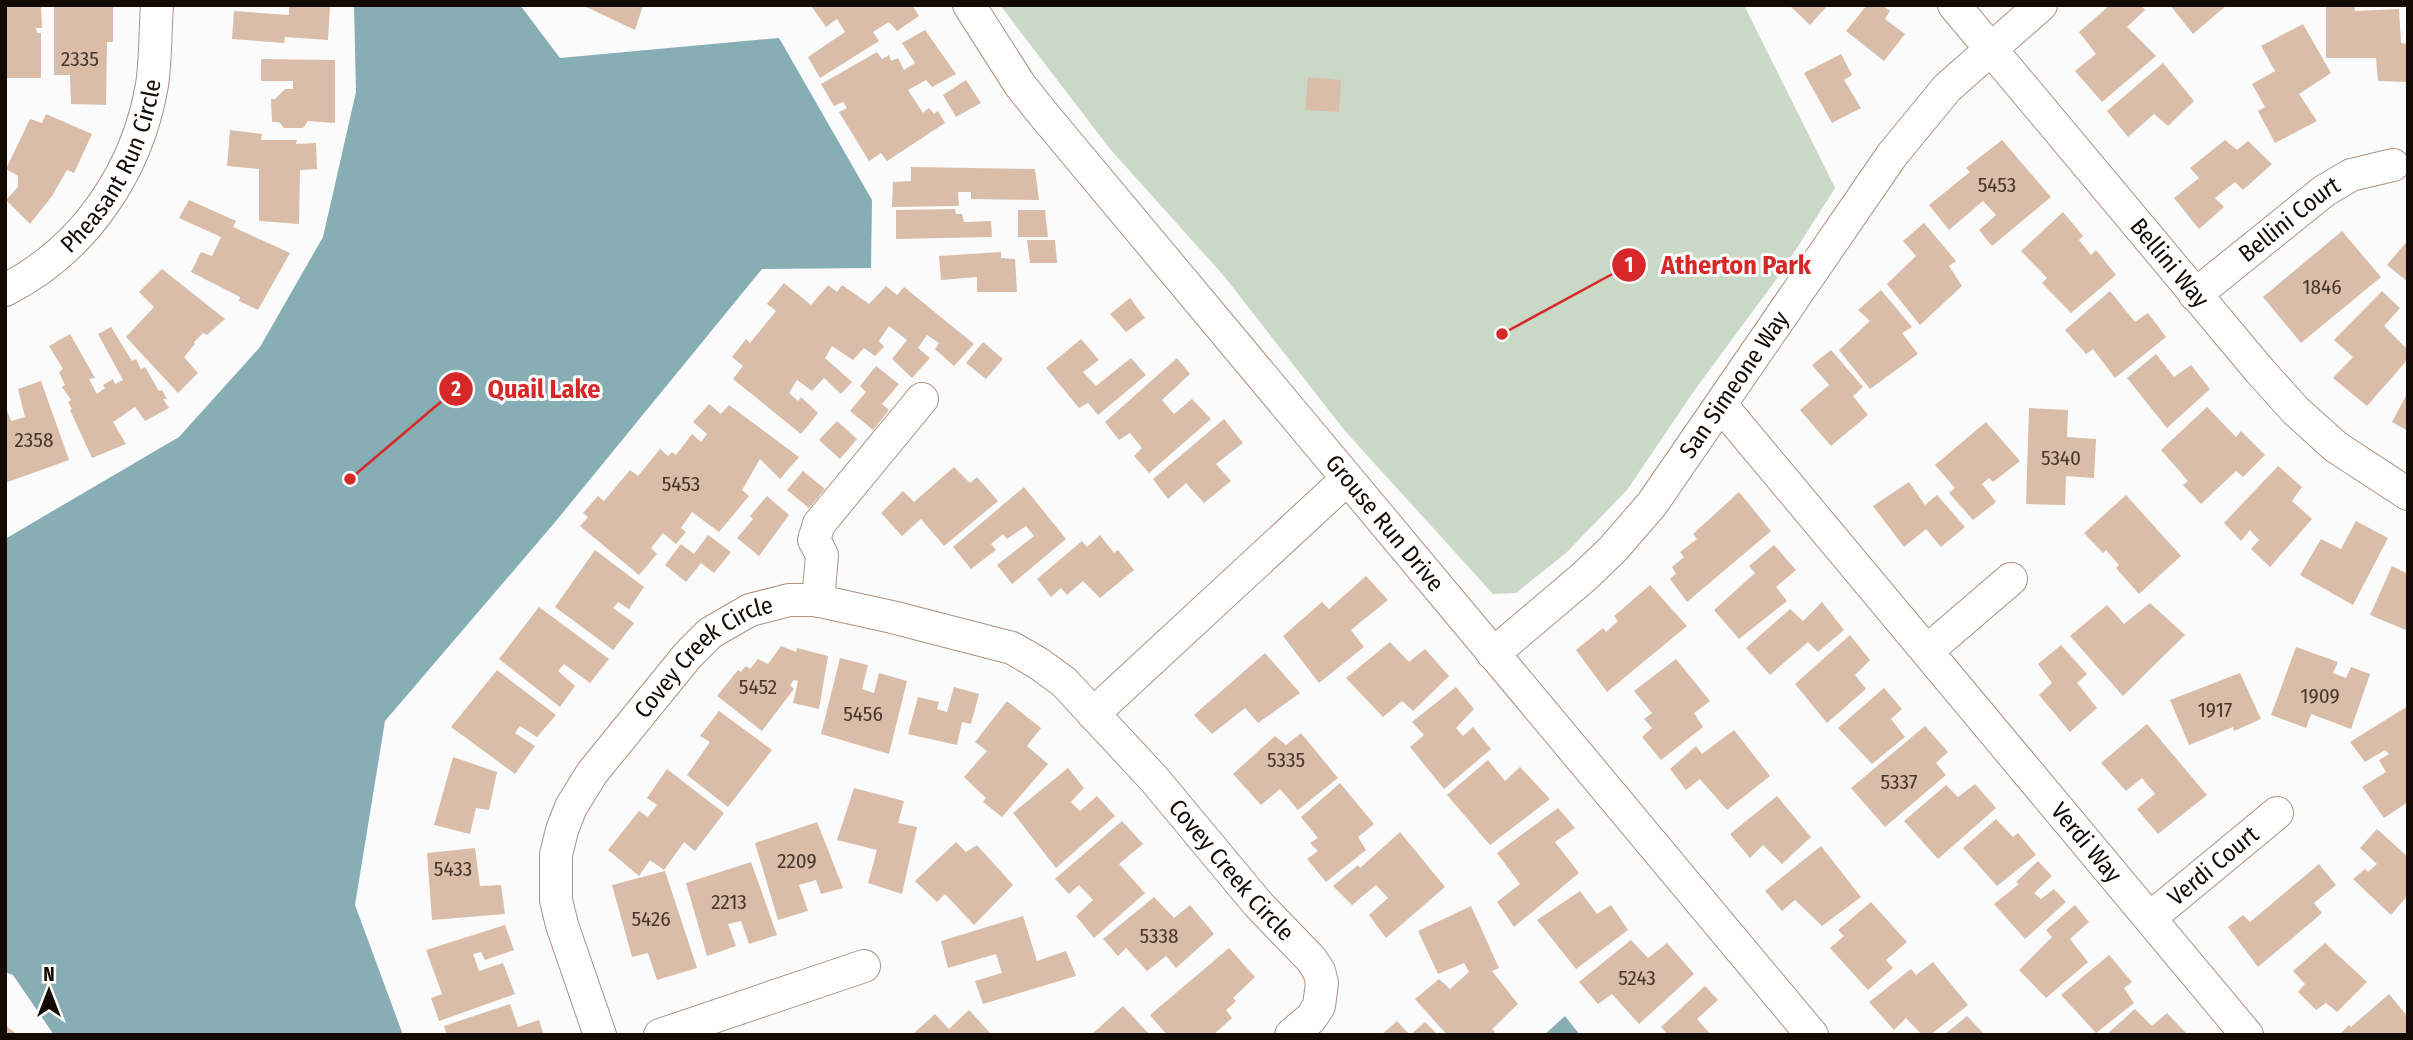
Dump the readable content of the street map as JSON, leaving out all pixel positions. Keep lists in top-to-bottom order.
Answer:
{
  "streets": {
    "street": [
      "Pheasant Run Circle",
      "Bellini Court",
      "Bellini Way",
      "San Simeone Way",
      "Grouse Run Drive",
      "Covey Creek Circle",
      "Verdi Way",
      "Verdi Court"
    ]
  },
  "crossings": [
    ["Bellini Court", "Bellini Way"],
    ["Bellini Way", "San Simeone Way"],
    ["San Simeone Way", "Grouse Run Drive"],
    ["San Simeone Way", "Verdi Way"],
    ["Verdi Way", "Verdi Court"]
  ],
  "places": ["Atherton Park", "Quail Lake"],
  "house_numbers": [
    "2335",
    "5453",
    "1846",
    "2358",
    "5340",
    "5453",
    "5452",
    "1909",
    "1917",
    "5456",
    "5335",
    "5337",
    "2209",
    "5433",
    "2213",
    "5426",
    "5338",
    "5243"
  ],
  "north": "top"
}
